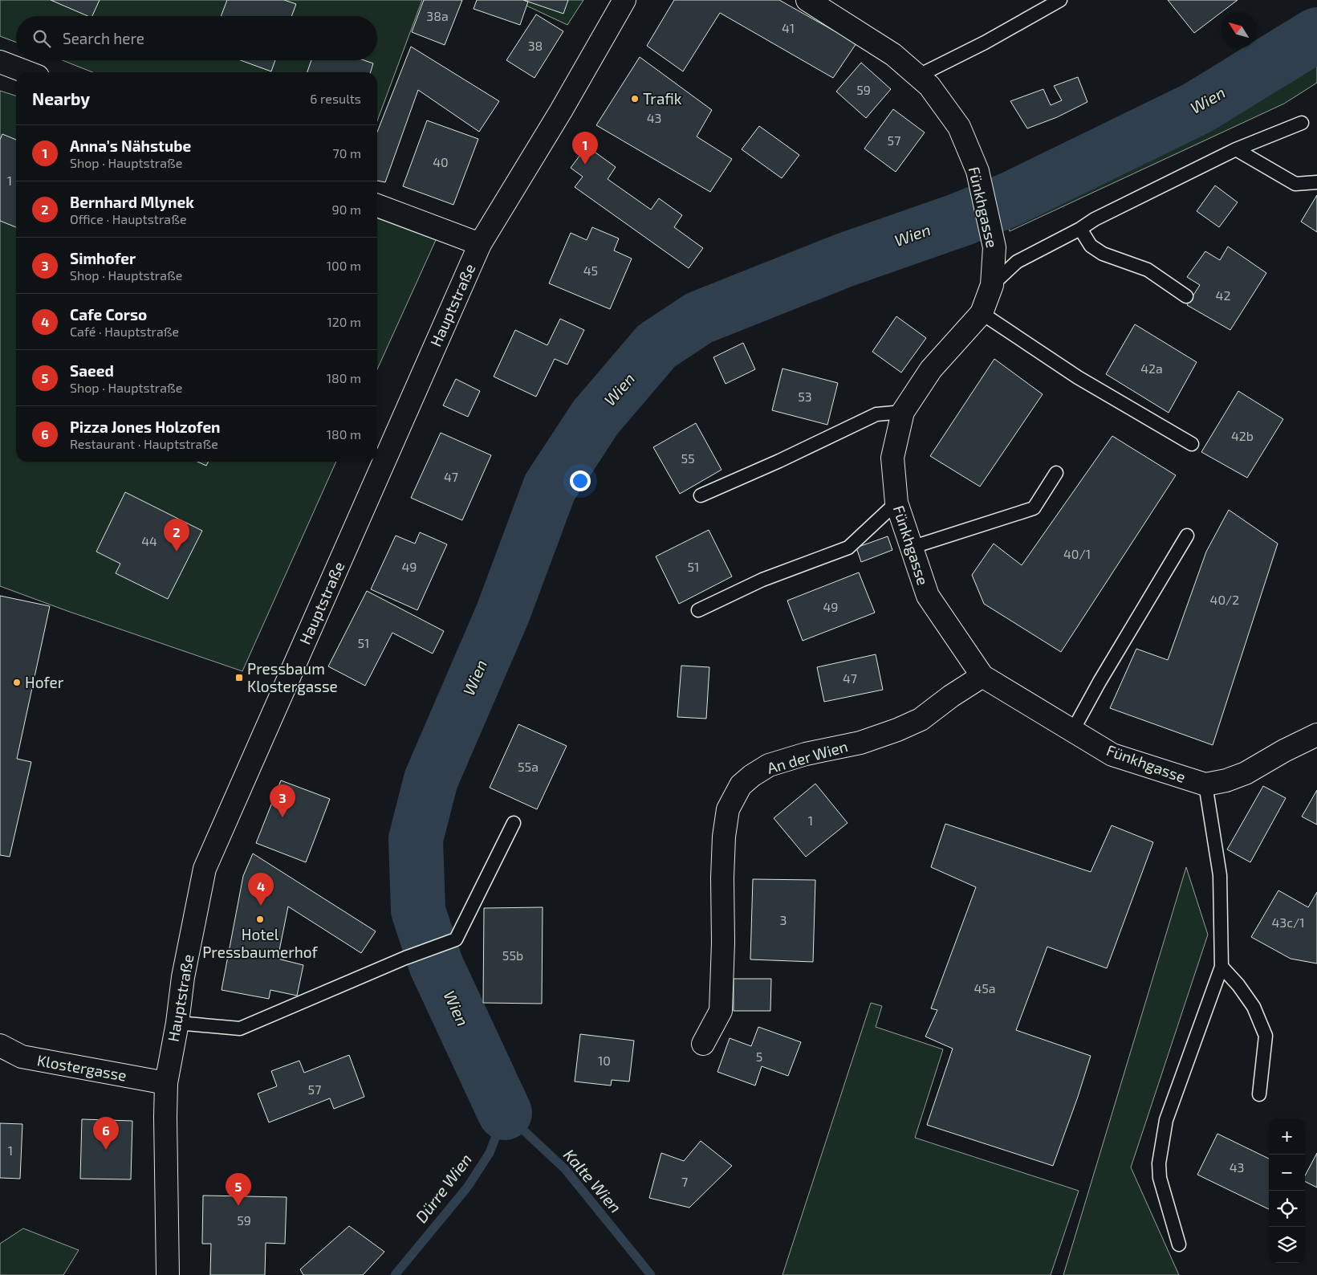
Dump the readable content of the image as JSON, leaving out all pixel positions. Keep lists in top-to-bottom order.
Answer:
{
  "streets": {
    "street": [
      "Fünkhgasse",
      "Hauptstraße",
      "An der Wien",
      "Klostergasse"
    ]
  },
  "crossings": [
    ["Fünkhgasse", "An der Wien"],
    ["Hauptstraße", "Klostergasse"]
  ],
  "water": ["Wien", "Kalte Wien", "Dürre Wien"],
  "places": {
    "other": ["Trafik", "Hofer", "Hotel Pressbaumerhof"],
    "transit": ["Pressbaum Klostergasse"]
  },
  "house_numbers": [
    "38a",
    "41",
    "38",
    "59",
    "43",
    "57",
    "40",
    "1",
    "45",
    "42",
    "42a",
    "53",
    "42b",
    "55",
    "47",
    "44",
    "40/1",
    "49",
    "51",
    "40/2",
    "49",
    "51",
    "47",
    "55a",
    "1",
    "3",
    "43c/1",
    "55b",
    "45a",
    "5",
    "10",
    "57",
    "1",
    "43",
    "7",
    "59"
  ],
  "north": "top left",
  "page": {
    "search": "Search here",
    "heading": ["Nearby", "6 results"],
    "list": [
      {
        "mark": "1",
        "name": "Anna's Nähstube",
        "note": "Shop · Hauptstraße",
        "value": "70 m"
      },
      {
        "mark": "2",
        "name": "Bernhard Mlynek",
        "note": "Office · Hauptstraße",
        "value": "90 m"
      },
      {
        "mark": "3",
        "name": "Simhofer",
        "note": "Shop · Hauptstraße",
        "value": "100 m"
      },
      {
        "mark": "4",
        "name": "Cafe Corso",
        "note": "Café · Hauptstraße",
        "value": "120 m"
      },
      {
        "mark": "5",
        "name": "Saeed",
        "note": "Shop · Hauptstraße",
        "value": "180 m"
      },
      {
        "mark": "6",
        "name": "Pizza Jones Holzofen",
        "note": "Restaurant · Hauptstraße",
        "value": "180 m"
      }
    ],
    "pins": [
      "1",
      "2",
      "3",
      "4",
      "6",
      "5"
    ],
    "map_buttons": ["+", "−"]
  }
}
